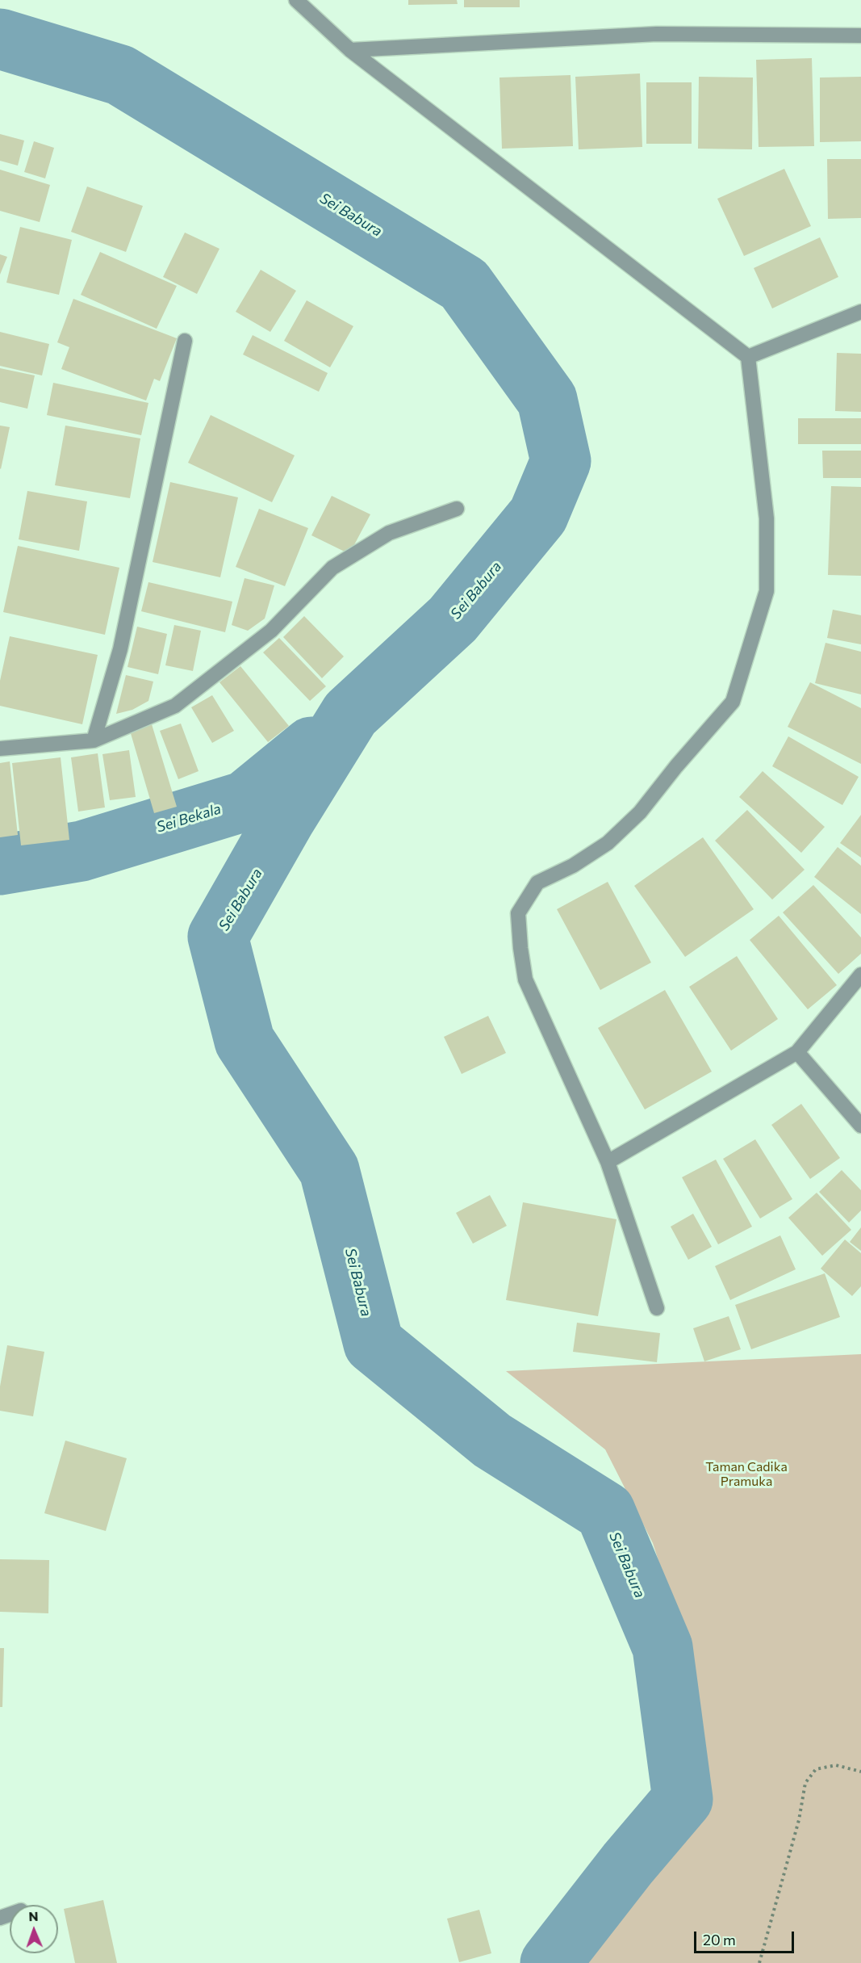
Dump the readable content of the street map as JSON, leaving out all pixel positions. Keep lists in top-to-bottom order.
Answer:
{
  "water": ["Sei Babura", "Sei Bekala"],
  "parks": ["Taman Cadika Pramuka"],
  "scale_bar": "20 m",
  "north": "top"
}
